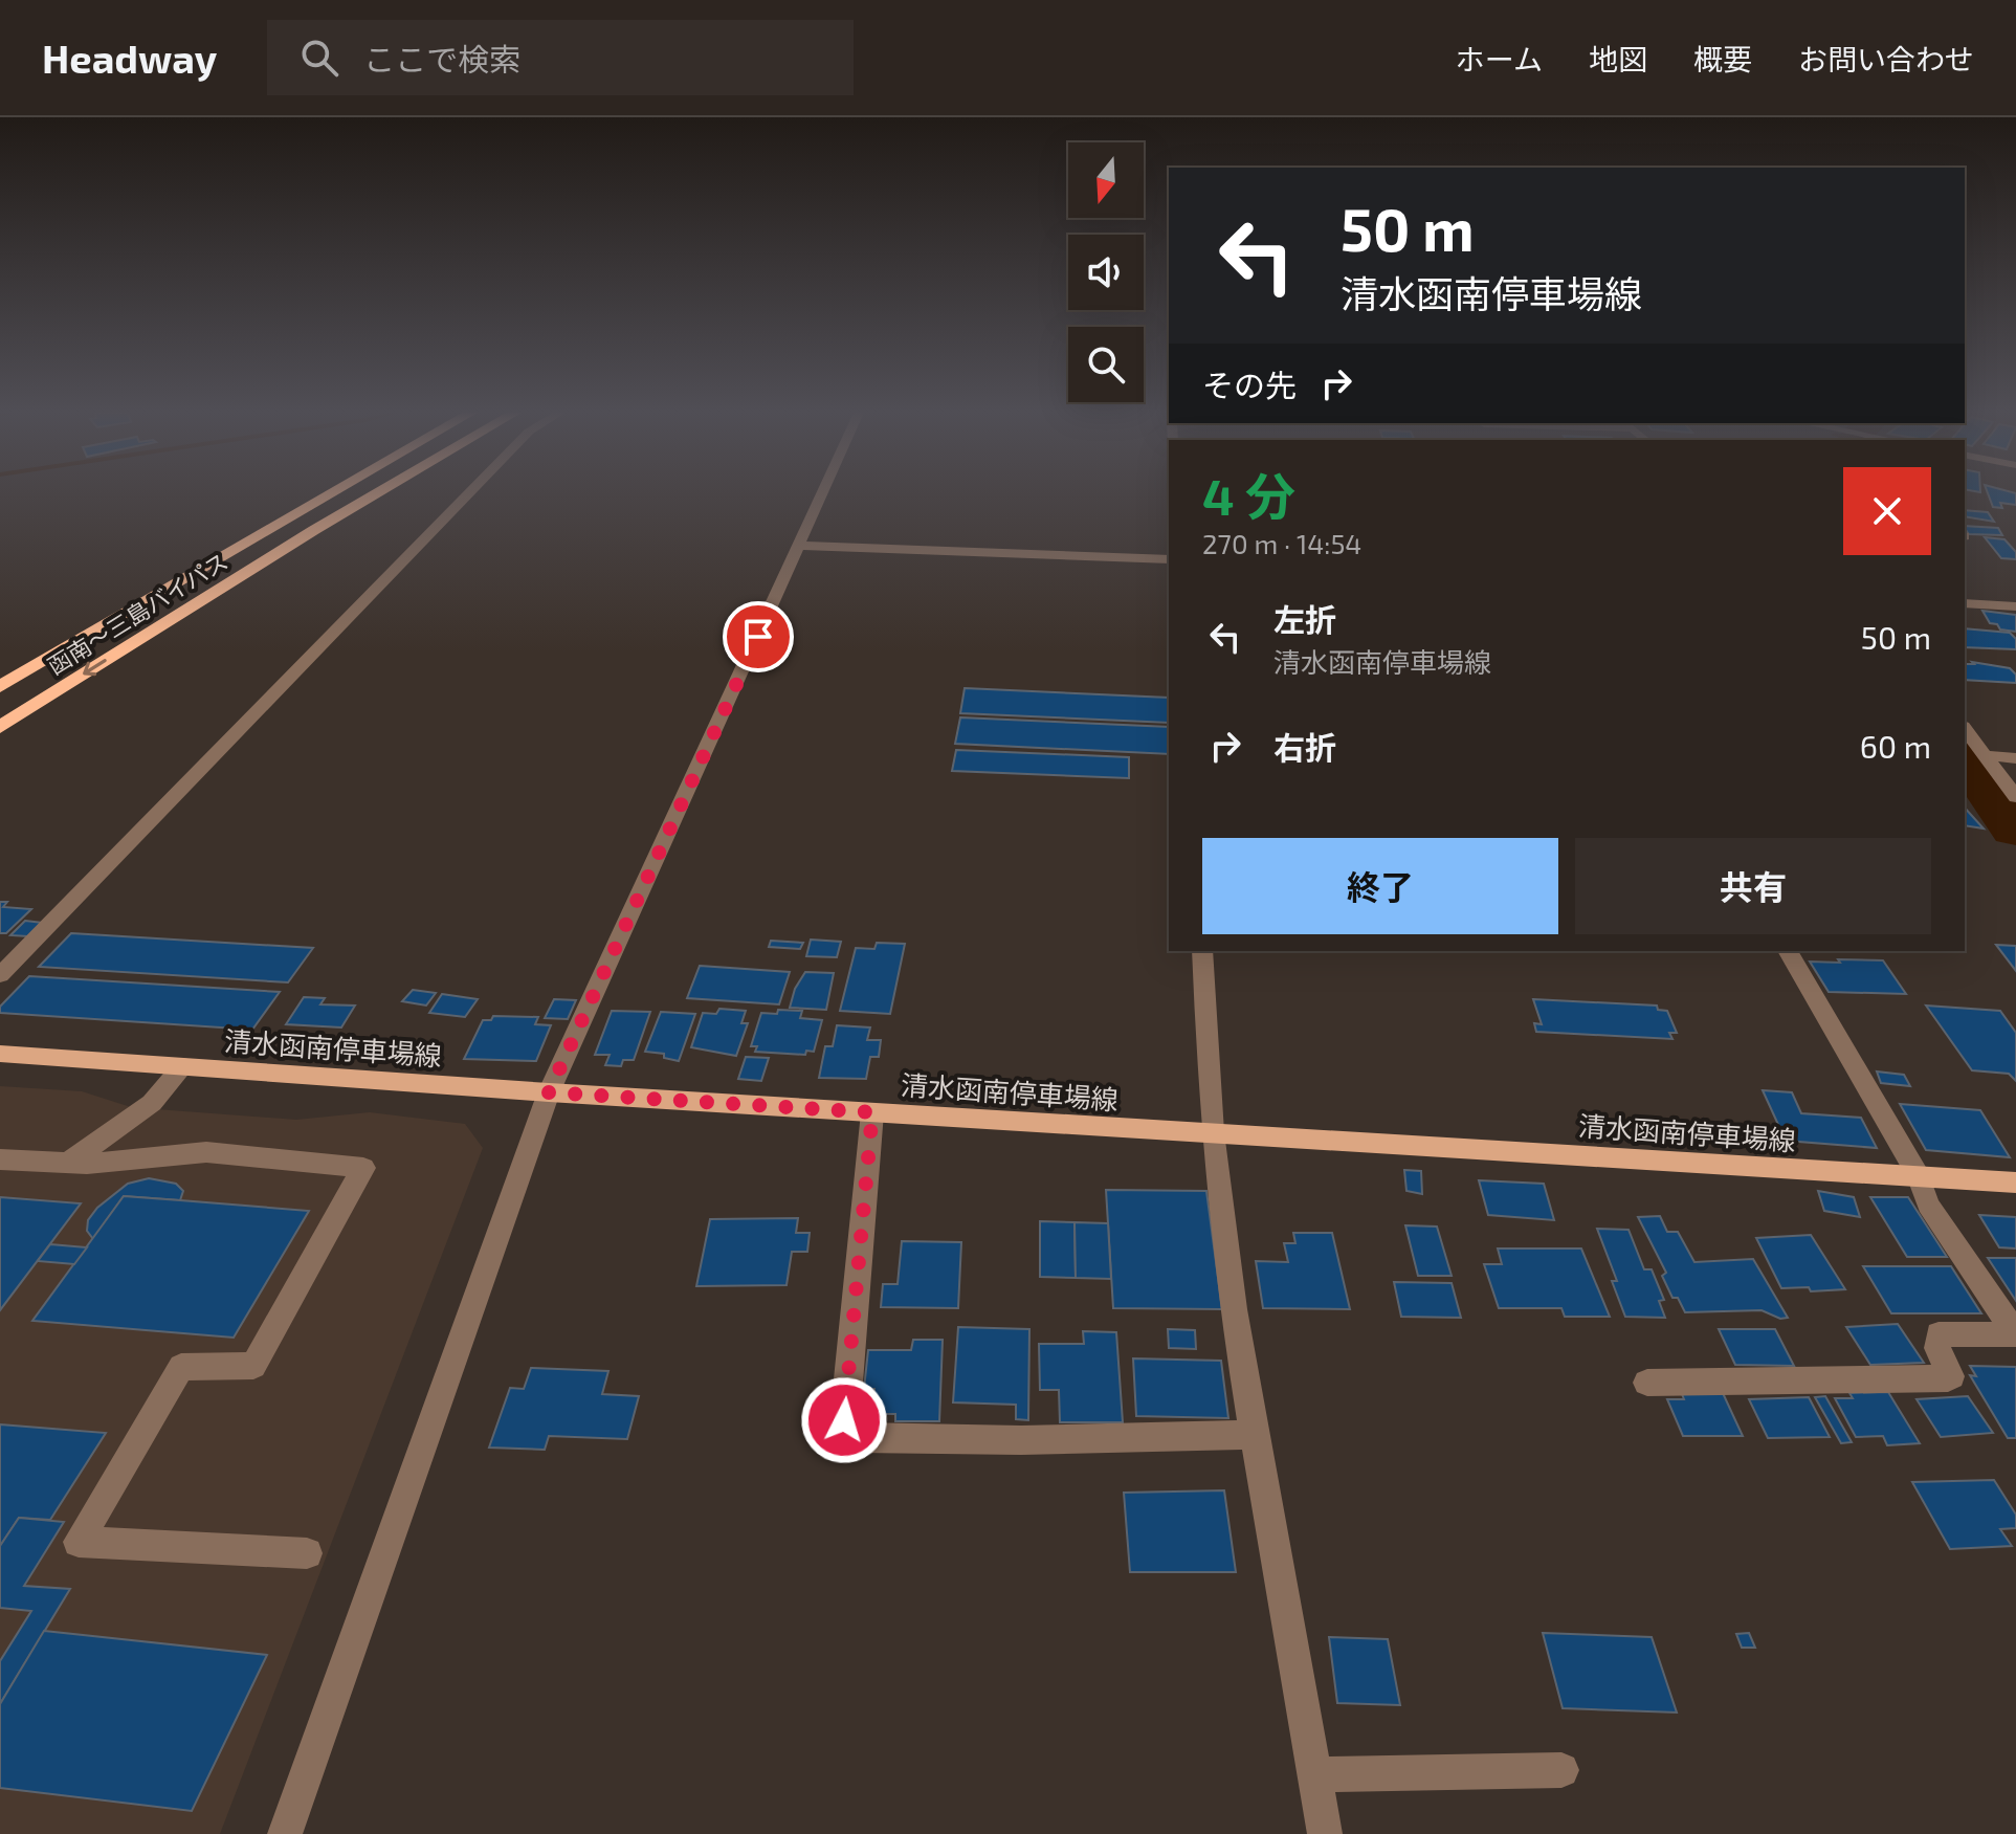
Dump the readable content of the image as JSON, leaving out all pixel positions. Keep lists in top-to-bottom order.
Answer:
{
  "streets": {
    "highway": ["函南～三島バイパス"],
    "main road": ["清水函南停車場線"]
  },
  "north": "bottom",
  "page": {
    "header": "Headway",
    "search": "ここで検索",
    "nav": [
      "ホーム",
      "地図",
      "概要",
      "お問い合わせ"
    ],
    "turn": ["50 m", "清水函南停車場線"],
    "then": "その先",
    "heading": ["4 分", "270 m · 14:54"],
    "list": [
      {
        "name": "左折",
        "note": "清水函南停車場線",
        "value": "50 m"
      },
      {
        "name": "右折",
        "value": "60 m"
      }
    ],
    "buttons": ["終了", "共有"]
  }
}
